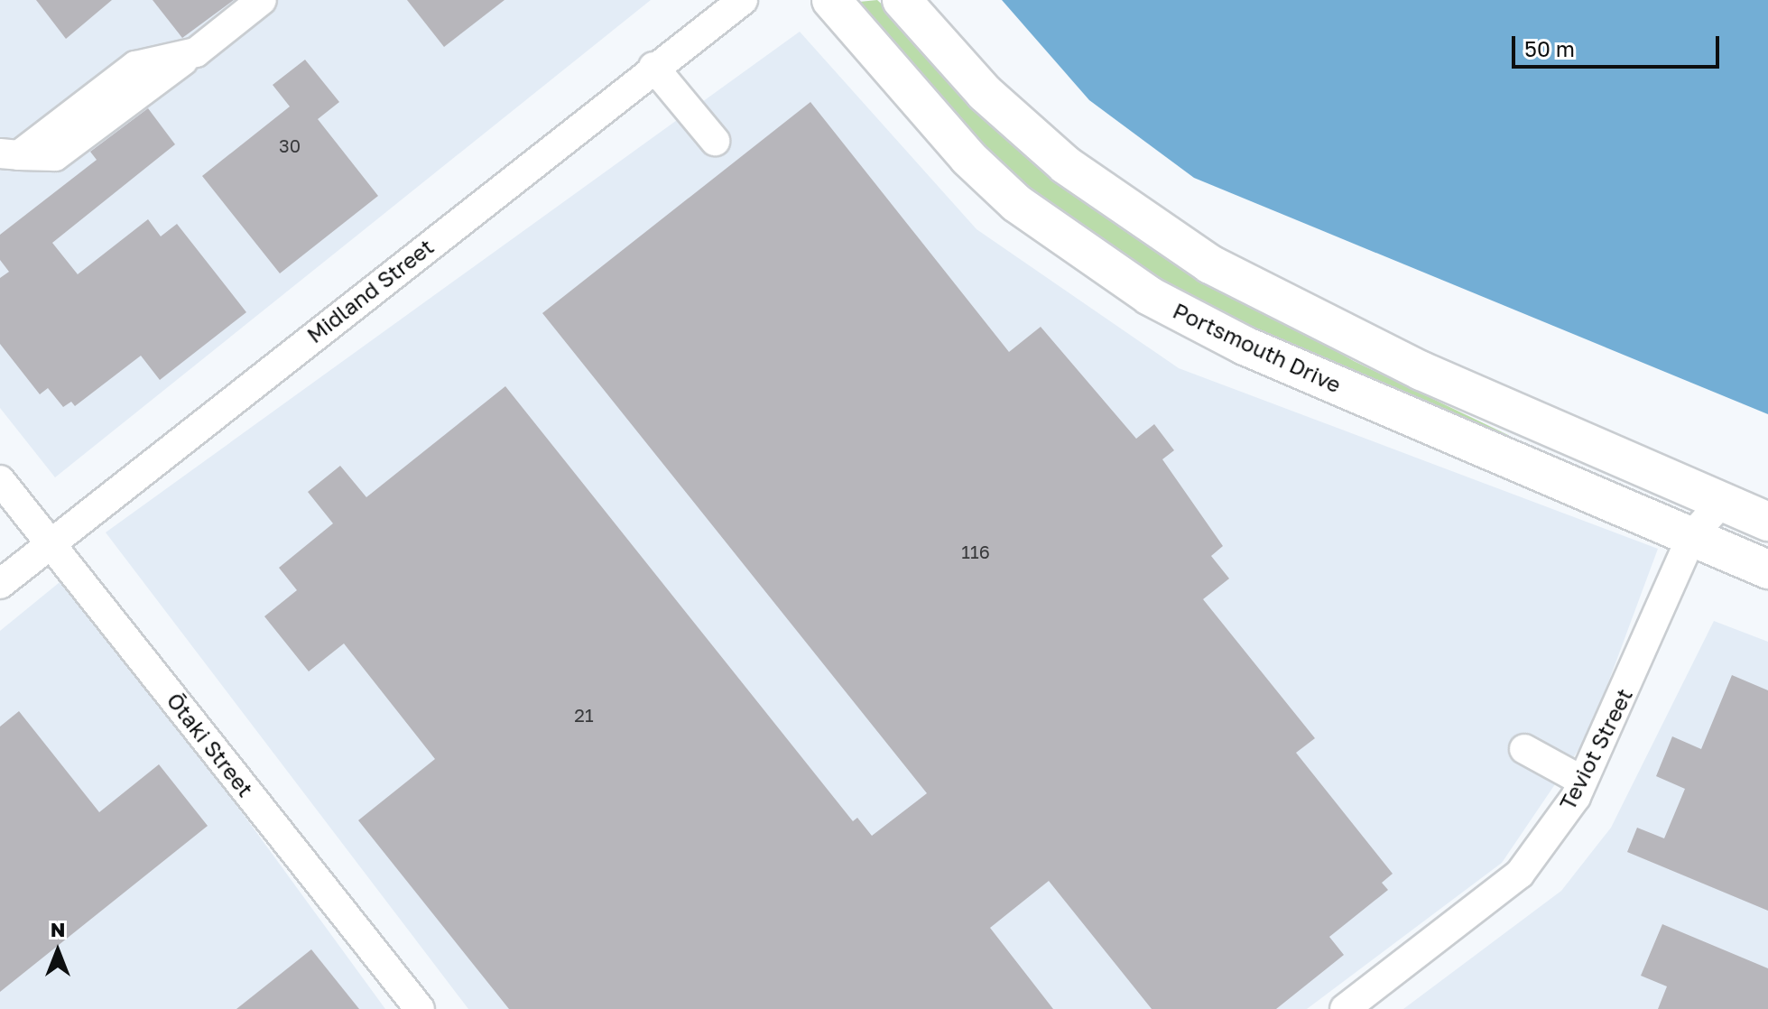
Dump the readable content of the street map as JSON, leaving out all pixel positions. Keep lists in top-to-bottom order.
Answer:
{
  "streets": {
    "main road": ["Portsmouth Drive"],
    "street": ["Midland Street", "Ōtaki Street", "Teviot Street"]
  },
  "crossings": [
    ["Midland Street", "Ōtaki Street"],
    ["Portsmouth Drive", "Teviot Street"]
  ],
  "house_numbers": ["30", "116", "21"],
  "scale_bar": "50 m",
  "north": "top"
}
